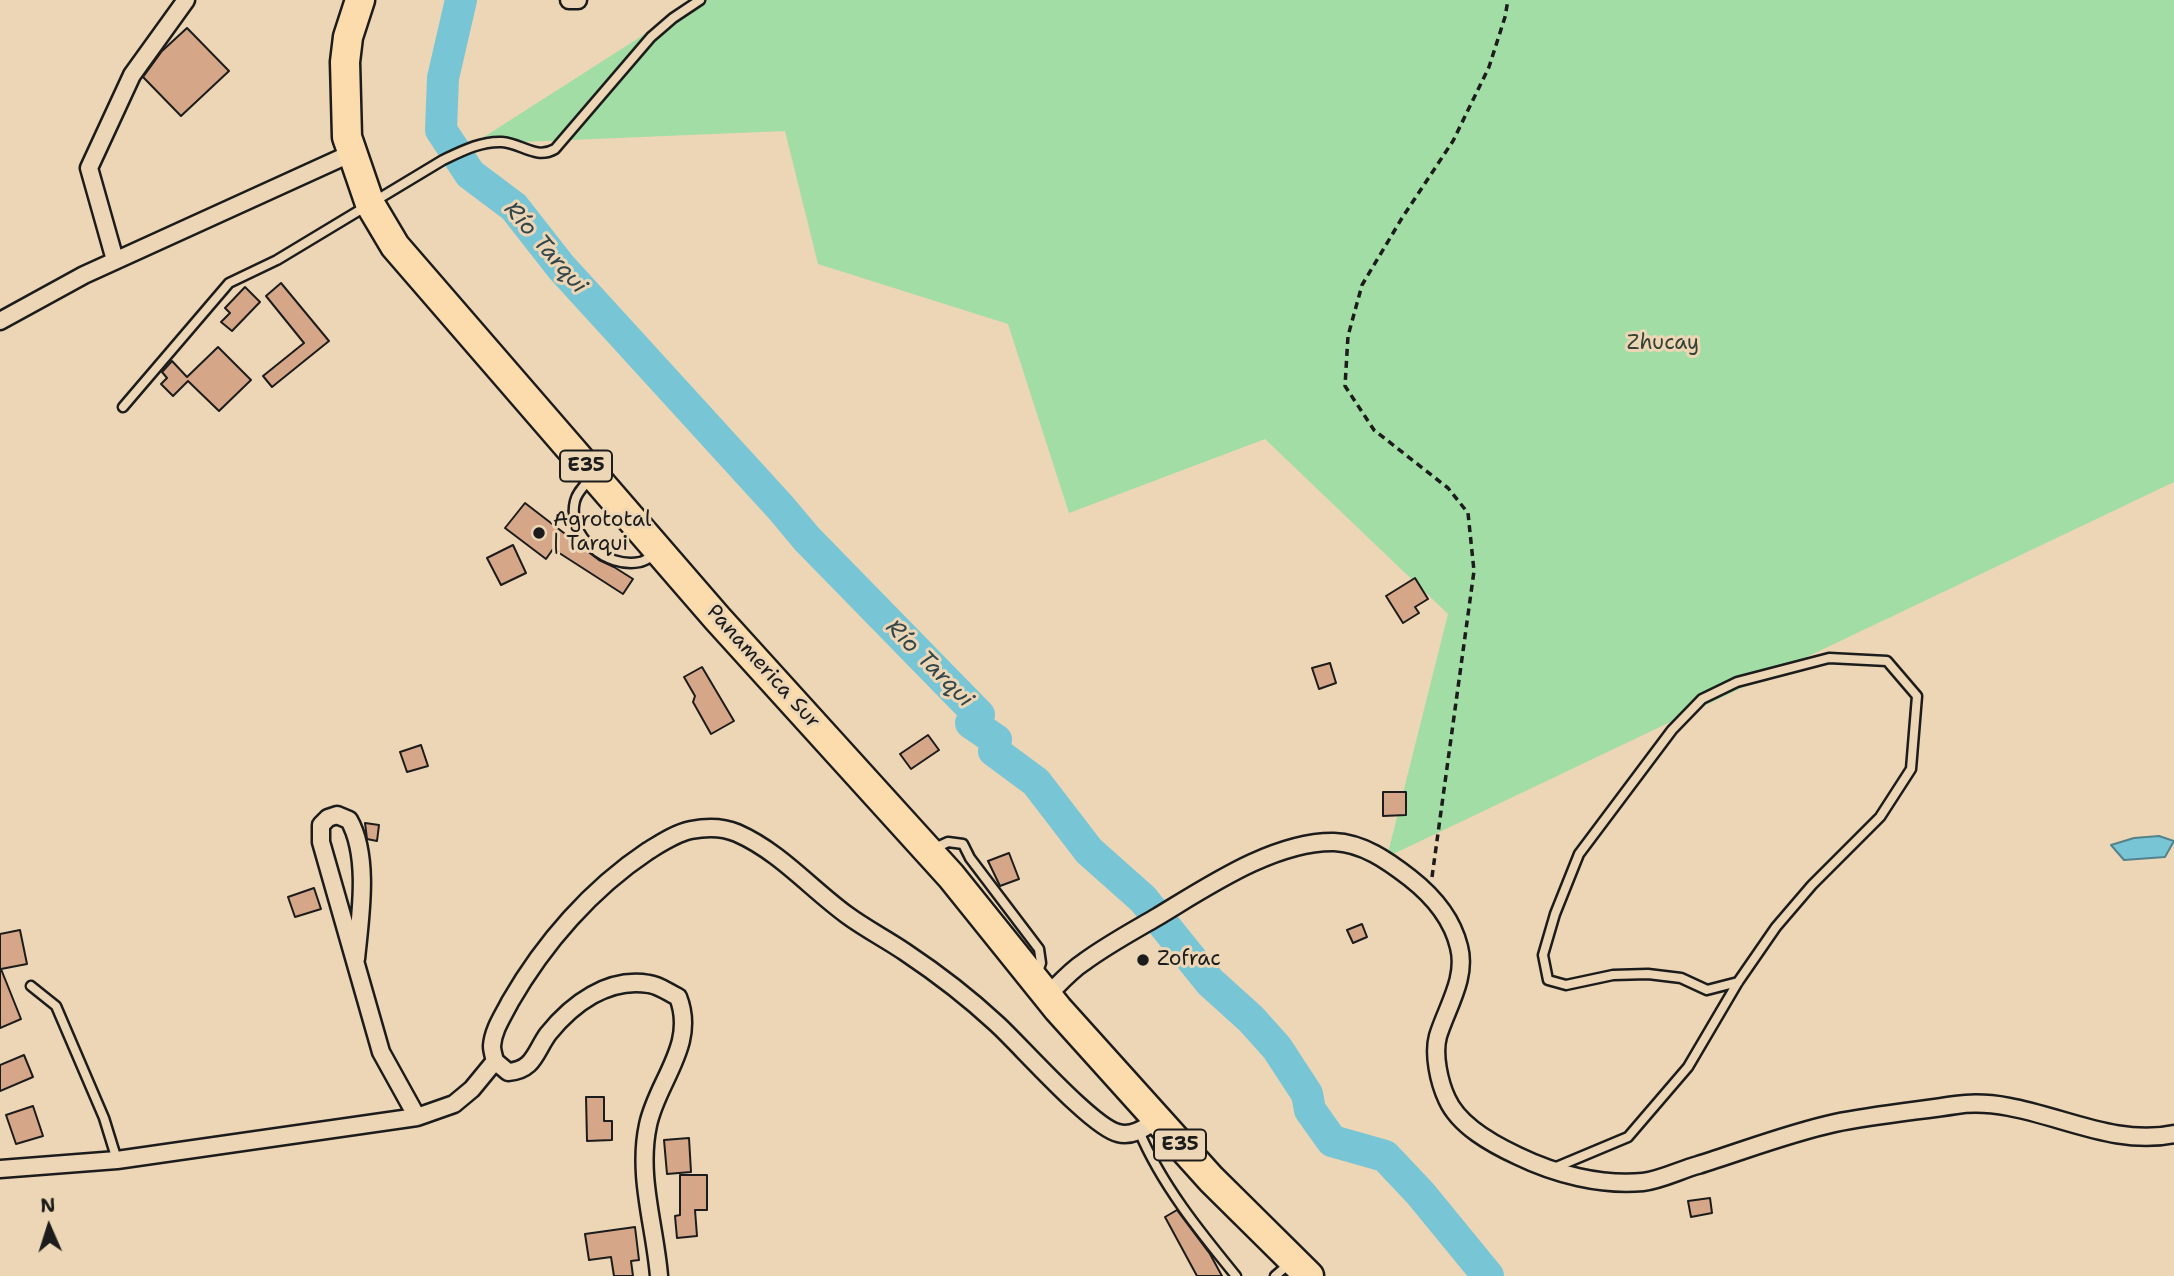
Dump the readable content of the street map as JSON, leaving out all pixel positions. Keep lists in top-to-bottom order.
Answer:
{
  "streets": {
    "highway": ["E35", "Panamerica Sur"]
  },
  "water": ["Río Tarqui"],
  "parks": ["Zhucay"],
  "places": ["Agrototal | Tarqui", "Zofrac"],
  "north": "top"
}
